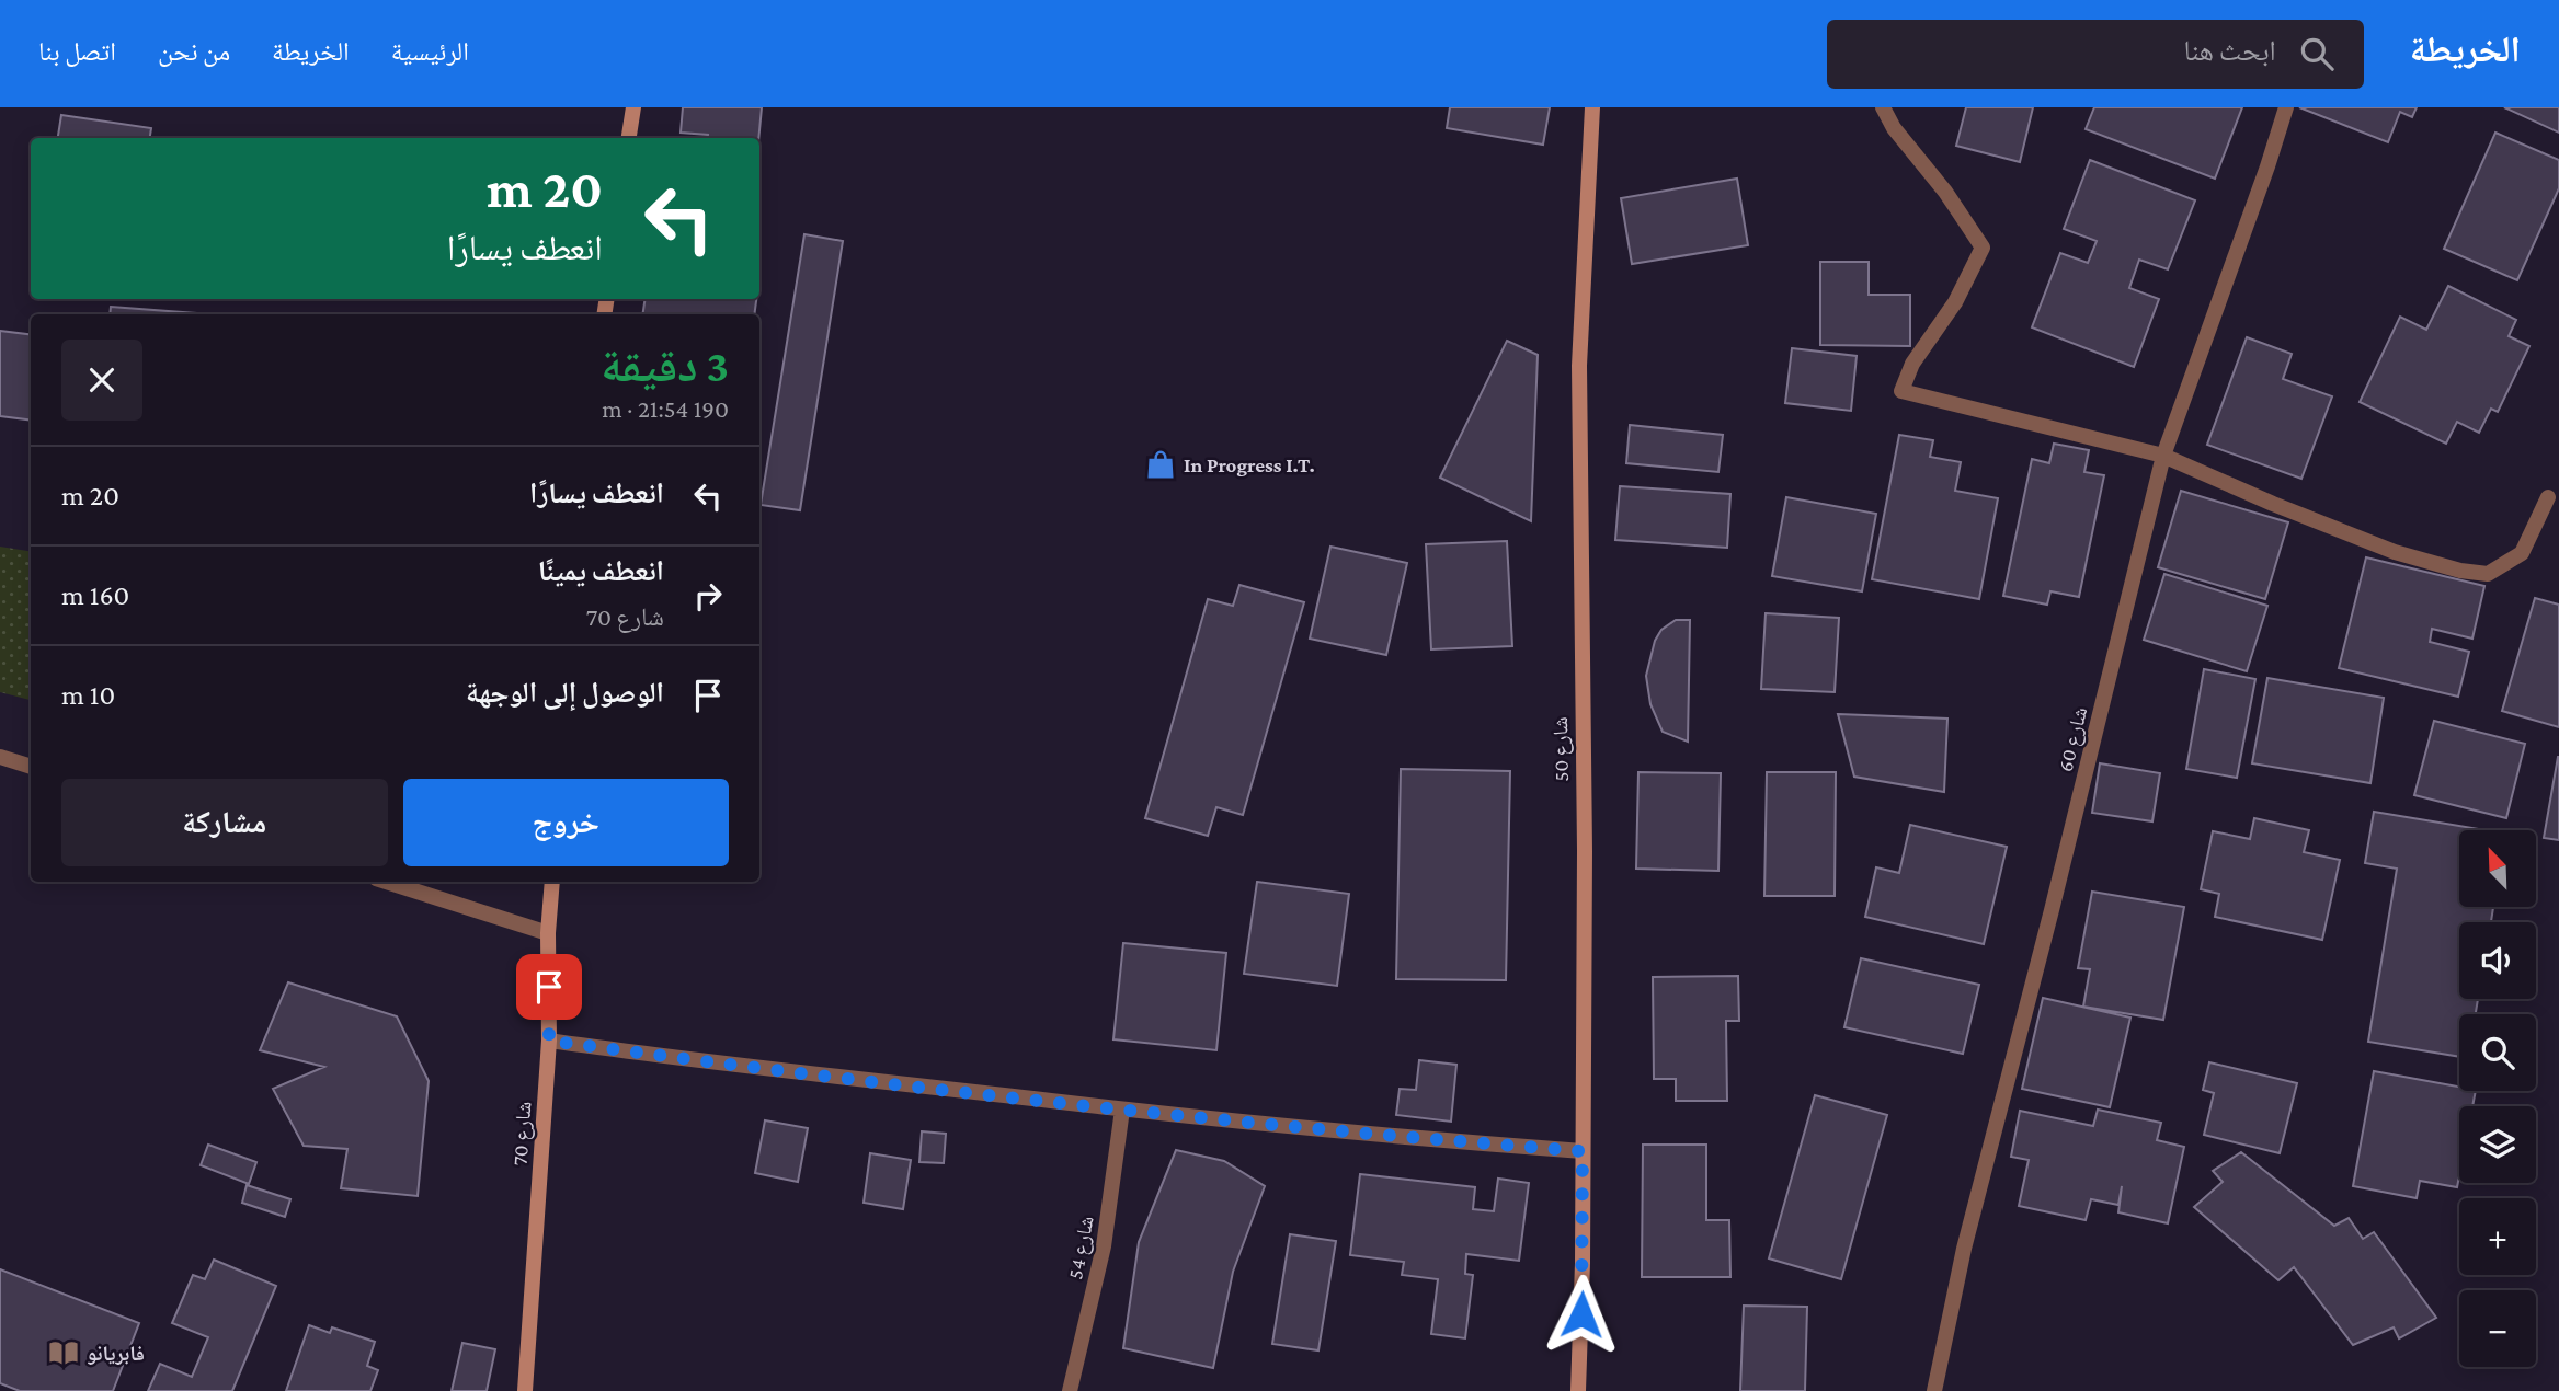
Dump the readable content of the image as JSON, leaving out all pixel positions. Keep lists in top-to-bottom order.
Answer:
{
  "streets": {
    "street": [
      "شارع 60",
      "شارع 50",
      "شارع 70",
      "شارع 54"
    ]
  },
  "places": {
    "shop": ["In Progress I.T."],
    "library": ["فابريانو"]
  },
  "north": "top left",
  "page": {
    "header": "الخريطة",
    "search": "ابحث هنا",
    "nav": [
      "الرئيسية",
      "الخريطة",
      "من نحن",
      "اتصل بنا"
    ],
    "turn": ["20 m", "انعطف يسارًا"],
    "heading": ["3 دقيقة", "190 m · 21:54"],
    "list": [
      {
        "name": "انعطف يسارًا",
        "value": "20 m"
      },
      {
        "name": "انعطف يمينًا",
        "note": "شارع 70",
        "value": "160 m"
      },
      {
        "name": "الوصول إلى الوجهة",
        "value": "10 m"
      }
    ],
    "buttons": ["خروج", "مشاركة"],
    "map_buttons": ["+", "−"]
  }
}
